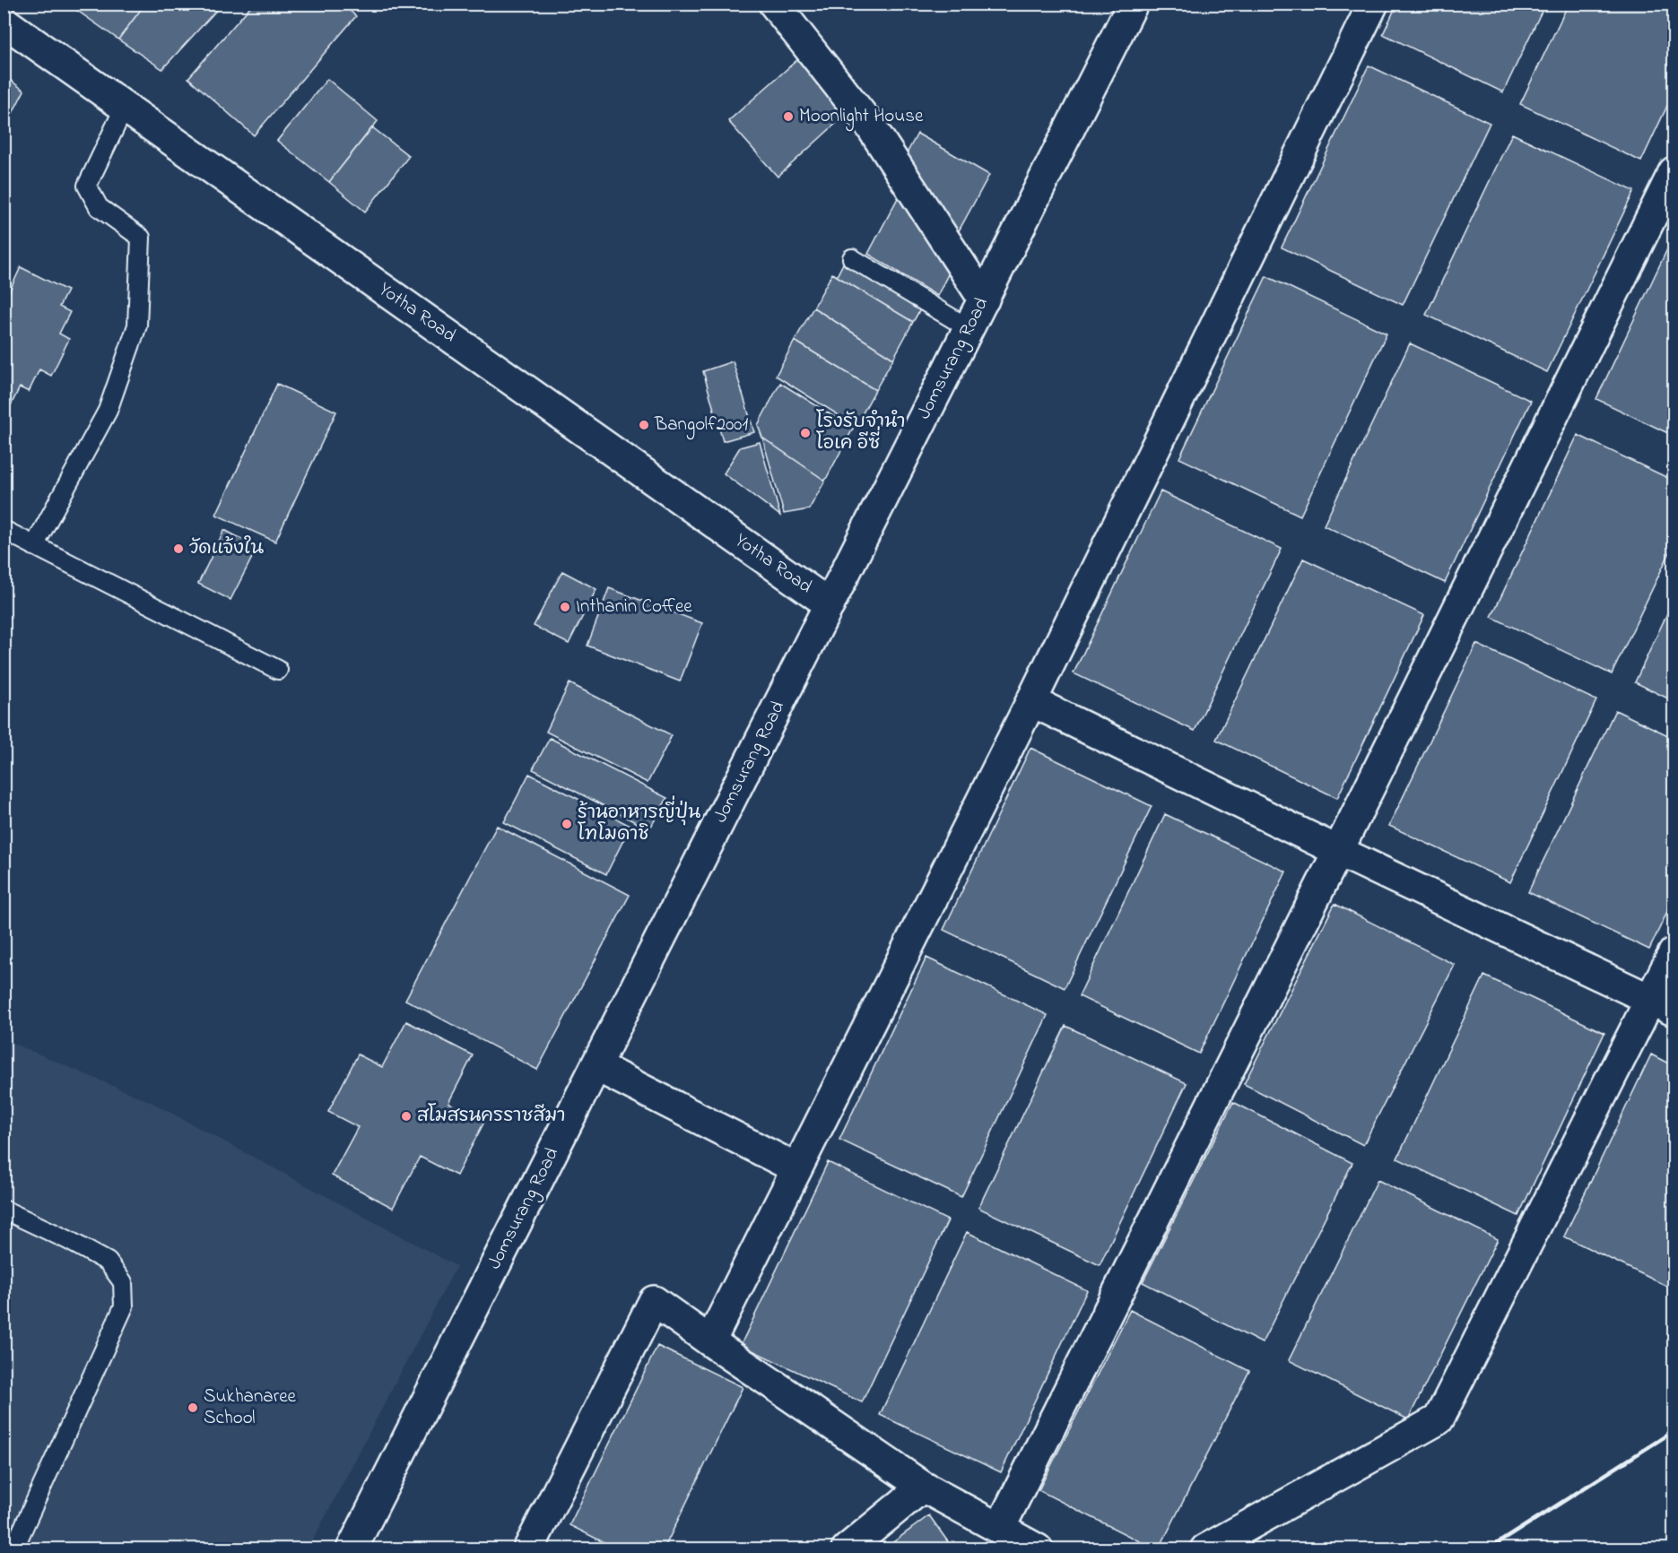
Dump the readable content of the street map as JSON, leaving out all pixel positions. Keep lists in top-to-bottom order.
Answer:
{
  "streets": {
    "street": ["Yotha Road", "Jomsurang Road"]
  },
  "crossings": [
    ["Yotha Road", "Jomsurang Road"]
  ],
  "places": [
    "Moonlight House",
    "Bangolf2001",
    "โรงรับจำนำ โอเค อีซี่",
    "วัดแจ้งใน",
    "Inthanin Coffee",
    "ร้านอาหารญี่ปุ่น โทโมดาชิ",
    "สโมสรนครราชสีมา",
    "Sukhanaree School"
  ]
}
